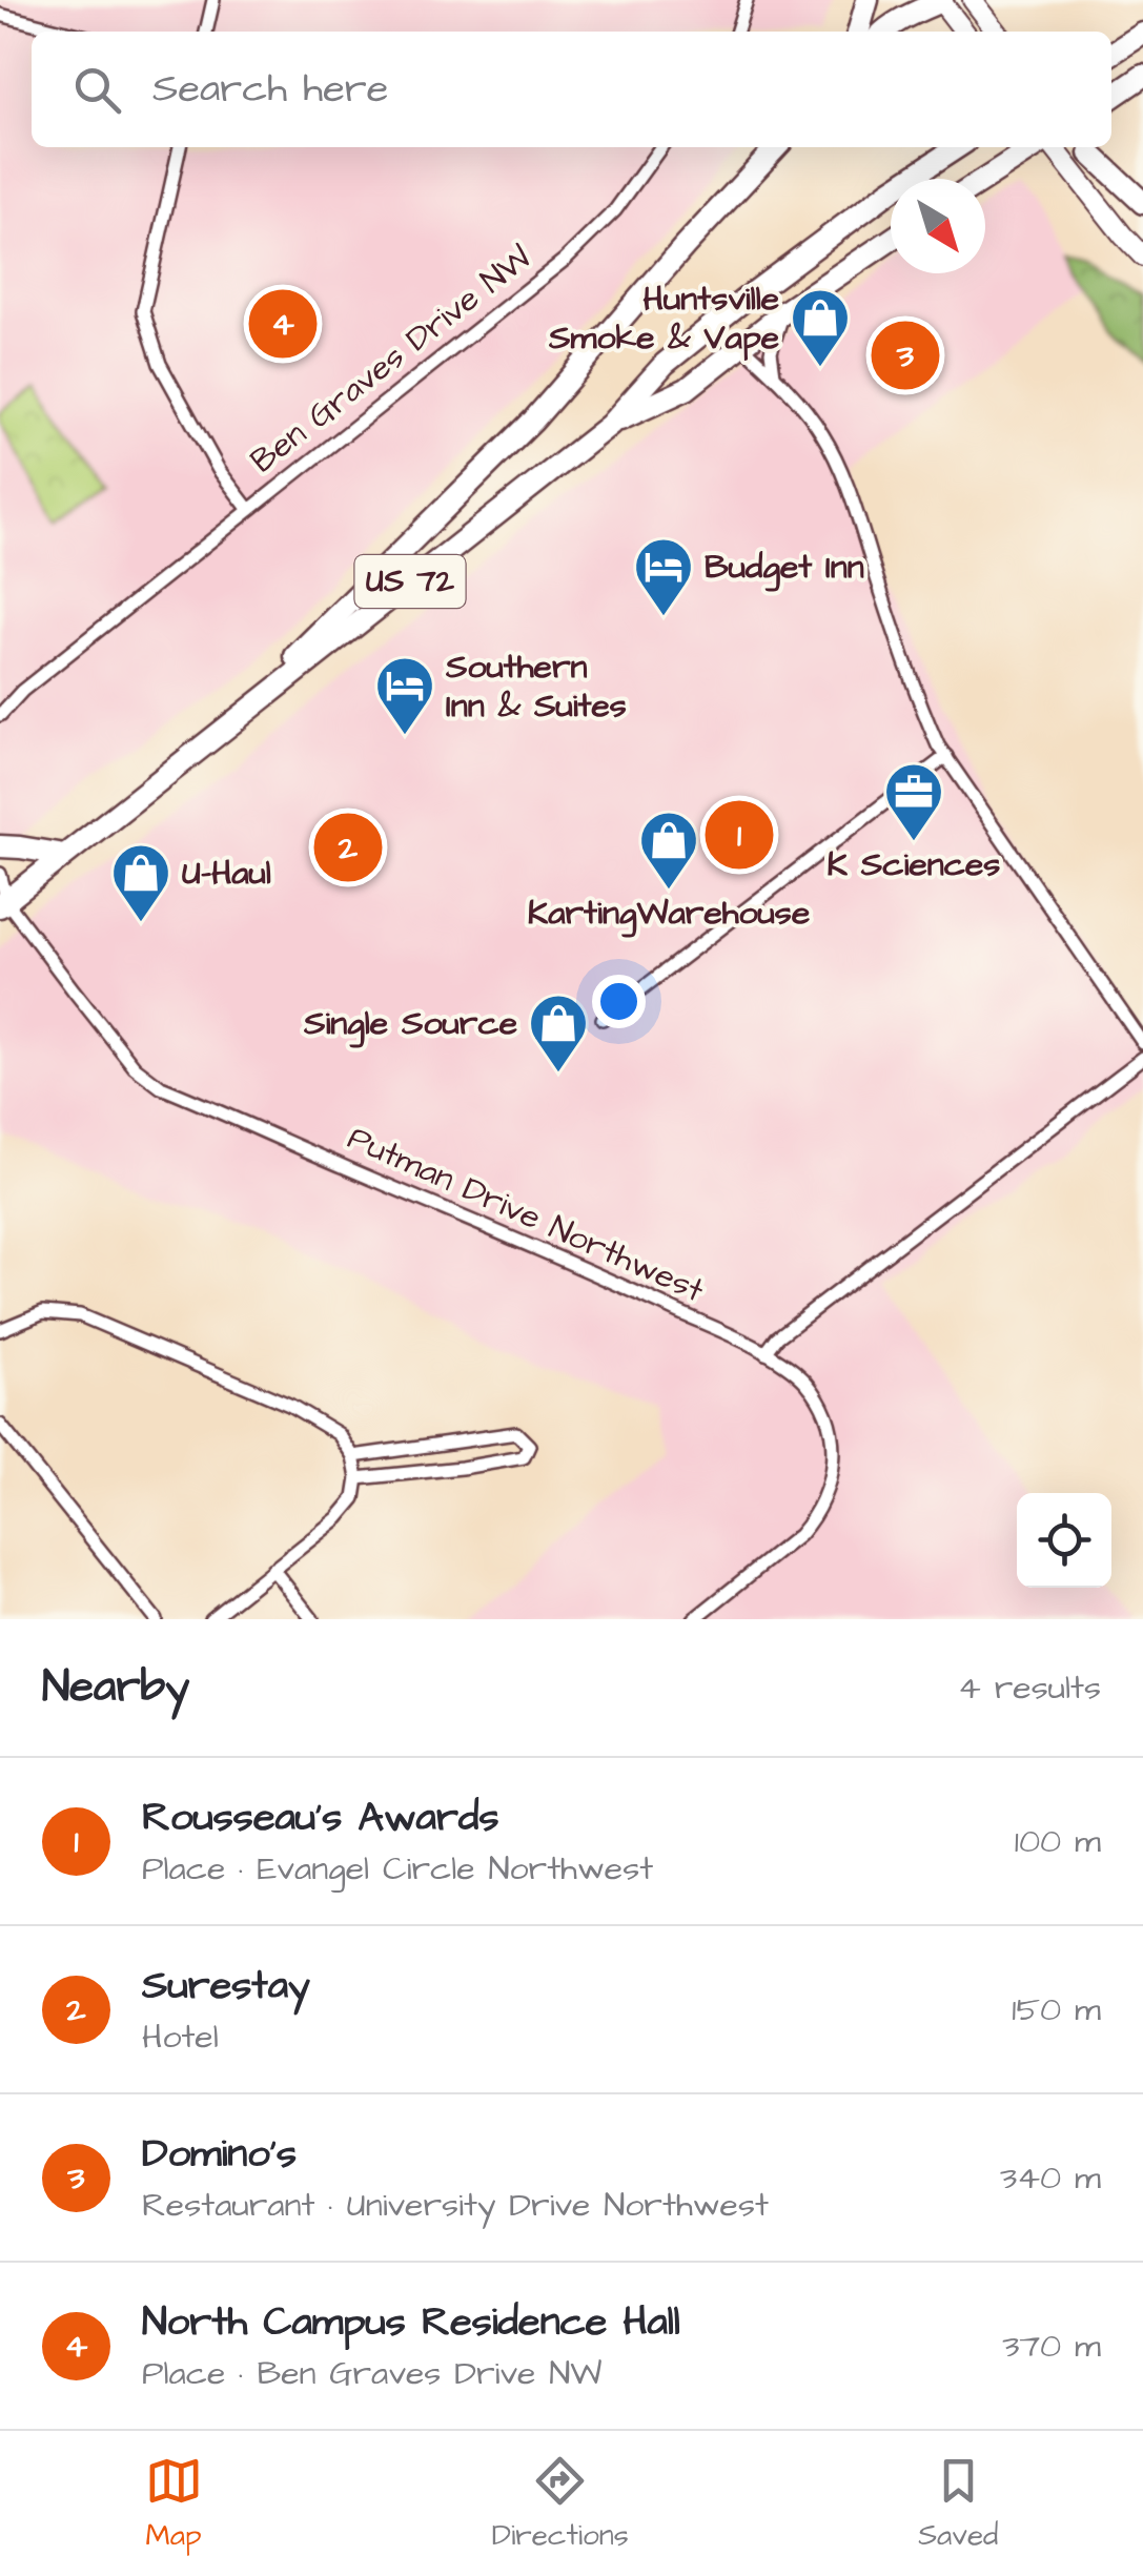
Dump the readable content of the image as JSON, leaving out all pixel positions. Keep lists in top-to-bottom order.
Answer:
{
  "streets": {
    "highway": ["US 72"],
    "street": ["Ben Graves Drive NW", "Putman Drive Northwest"]
  },
  "crossings": [
    ["US 72", "Putman Drive Northwest"]
  ],
  "places": {
    "shop": [
      "Huntsville Smoke & Vape",
      "KartingWarehouse",
      "U-Haul",
      "Single Source"
    ],
    "hotel": ["Budget Inn", "Southern Inn & Suites"],
    "office": ["K Sciences"]
  },
  "north": "bottom right",
  "page": {
    "search": "Search here",
    "pins": [
      "4",
      "3",
      "1",
      "2"
    ],
    "heading": ["Nearby", "4 results"],
    "list": [
      {
        "mark": "1",
        "name": "Rousseau's Awards",
        "note": "Place · Evangel Circle Northwest",
        "value": "100 m"
      },
      {
        "mark": "2",
        "name": "Surestay",
        "note": "Hotel",
        "value": "150 m"
      },
      {
        "mark": "3",
        "name": "Domino's",
        "note": "Restaurant · University Drive Northwest",
        "value": "340 m"
      },
      {
        "mark": "4",
        "name": "North Campus Residence Hall",
        "note": "Place · Ben Graves Drive NW",
        "value": "370 m"
      }
    ],
    "nav": ["Map", "Directions", "Saved"]
  }
}
